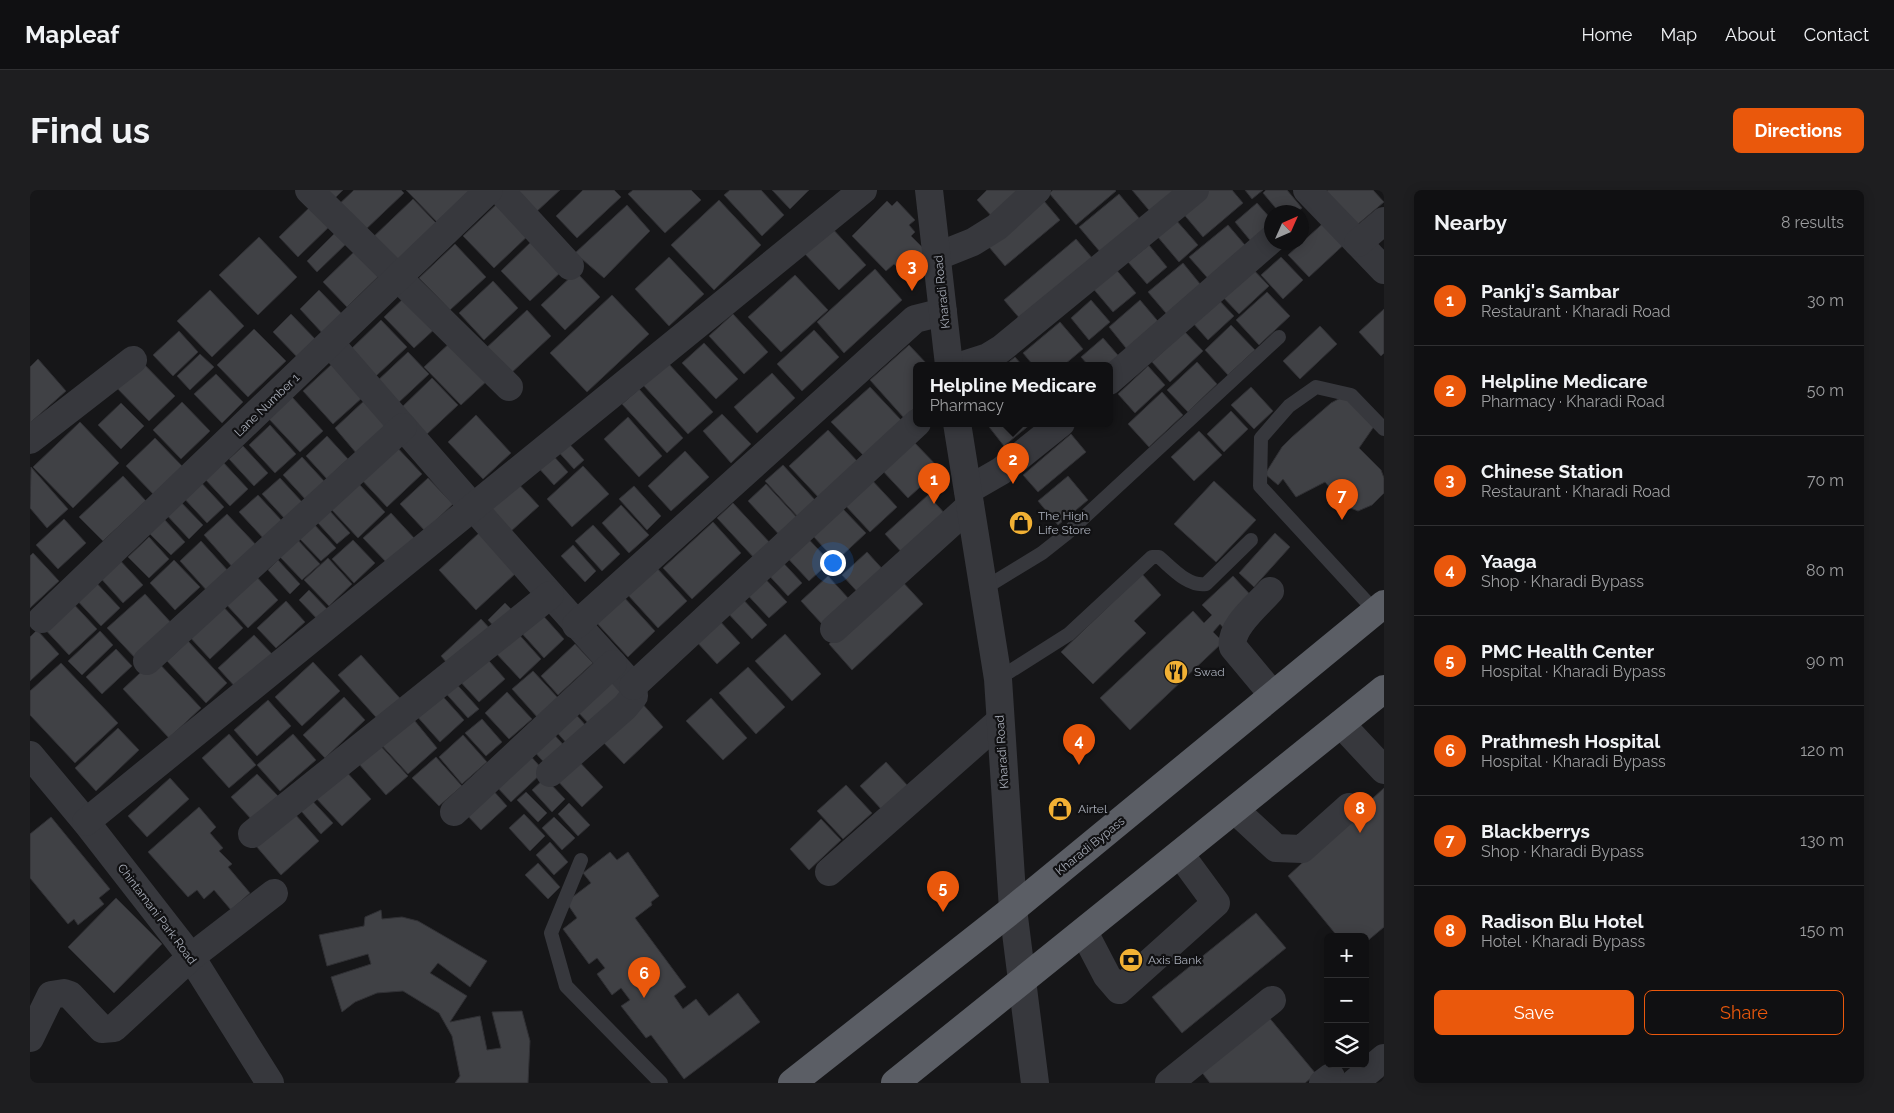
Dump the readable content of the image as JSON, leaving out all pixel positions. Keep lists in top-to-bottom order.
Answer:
{
  "streets": {
    "highway": ["Kharadi Bypass"],
    "street": ["Kharadi Road", "Lane Number 1", "Chintamani Park Road"]
  },
  "crossings": [
    ["Kharadi Road", "Kharadi Bypass"]
  ],
  "places": {
    "shop": ["The High Life Store", "Airtel"],
    "restaurant": ["Swad"],
    "bank": ["Axis Bank"]
  },
  "north": "top right",
  "page": {
    "header": "Mapleaf",
    "nav": [
      "Home",
      "Map",
      "About",
      "Contact"
    ],
    "buttons": [
      "Directions",
      ["Save", "Share"]
    ],
    "title": "Find us",
    "heading": ["Nearby", "8 results"],
    "pins": [
      "3",
      "2",
      "1",
      "7",
      "4",
      "8",
      "5",
      "6"
    ],
    "list": [
      {
        "mark": "1",
        "name": "Pankj's Sambar",
        "note": "Restaurant · Kharadi Road",
        "value": "30 m"
      },
      {
        "mark": "2",
        "name": "Helpline Medicare",
        "note": "Pharmacy · Kharadi Road",
        "value": "50 m"
      },
      {
        "mark": "3",
        "name": "Chinese Station",
        "note": "Restaurant · Kharadi Road",
        "value": "70 m"
      },
      {
        "mark": "4",
        "name": "Yaaga",
        "note": "Shop · Kharadi Bypass",
        "value": "80 m"
      },
      {
        "mark": "5",
        "name": "PMC Health Center",
        "note": "Hospital · Kharadi Bypass",
        "value": "90 m"
      },
      {
        "mark": "6",
        "name": "Prathmesh Hospital",
        "note": "Hospital · Kharadi Bypass",
        "value": "120 m"
      },
      {
        "mark": "7",
        "name": "Blackberrys",
        "note": "Shop · Kharadi Bypass",
        "value": "130 m"
      },
      {
        "mark": "8",
        "name": "Radison Blu Hotel",
        "note": "Hotel · Kharadi Bypass",
        "value": "150 m"
      }
    ],
    "popup": ["Helpline Medicare", "Pharmacy"],
    "map_buttons": ["+", "−"]
  }
}
